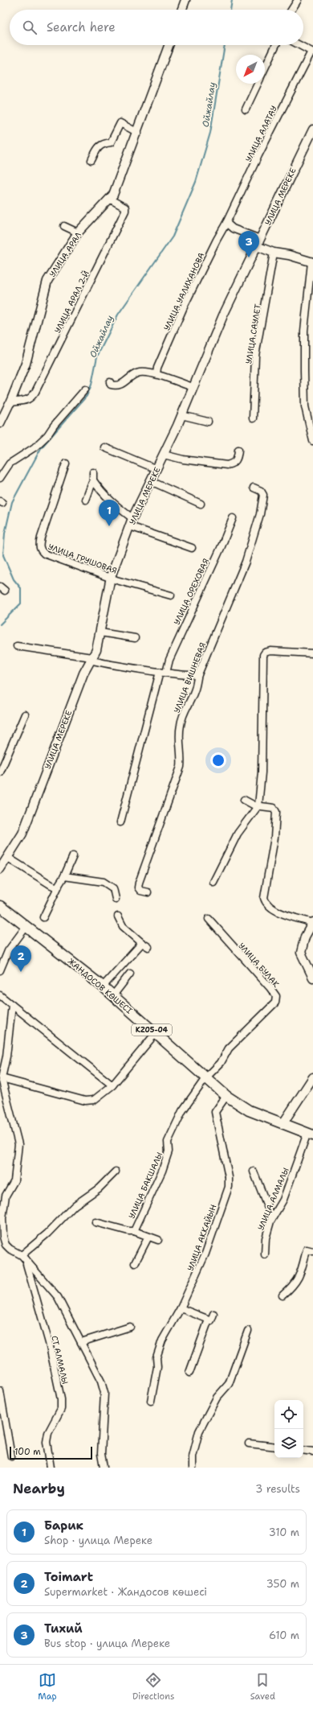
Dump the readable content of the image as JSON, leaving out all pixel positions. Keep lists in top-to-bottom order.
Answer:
{
  "streets": {
    "main road": ["ЖАНДОСОВ КӨШЕСІ", "KZ05-04"],
    "street": [
      "УЛИЦА АЛАТАУ",
      "УЛИЦА МЕРЕКЕ",
      "УЛИЦА АРАЛ",
      "УЛИЦА УАЛИХАНОВА",
      "УЛИЦА АРАЛ 2-Й",
      "УЛИЦА САУЛЕТ",
      "УЛИЦА ГРУШОВАЯ",
      "УЛИЦА ОРЕХОВАЯ",
      "УЛИЦА ВИШНЕВАЯ",
      "УЛИЦА БУЛАК",
      "УЛИЦА БАКШАЛЫ",
      "УЛИЦА АЛМАЛЫ",
      "УЛИЦА АККАЙЫН",
      "СТ АЛМАЛЫ"
    ]
  },
  "crossings": [
    ["УЛИЦА АЛАТАУ", "УЛИЦА УАЛИХАНОВА"],
    ["УЛИЦА МЕРЕКЕ", "УЛИЦА ГРУШОВАЯ"],
    ["УЛИЦА АРАЛ", "УЛИЦА АРАЛ 2-Й"],
    ["УЛИЦА БУЛАК", "ЖАНДОСОВ КӨШЕСІ"],
    ["УЛИЦА БУЛАК", "УЛИЦА БАКШАЛЫ"],
    ["ЖАНДОСОВ КӨШЕСІ", "УЛИЦА БАКШАЛЫ"],
    ["ЖАНДОСОВ КӨШЕСІ", "УЛИЦА АЛМАЛЫ"],
    ["ЖАНДОСОВ КӨШЕСІ", "УЛИЦА АККАЙЫН"]
  ],
  "water": ["Ойжайлау"],
  "scale_bar": "100 m",
  "north": "bottom left",
  "page": {
    "search": "Search here",
    "pins": ["3", "1", "2"],
    "scale": "100 m",
    "heading": ["Nearby", "3 results"],
    "list": [
      {
        "mark": "1",
        "name": "Барик",
        "note": "Shop · улица Мереке",
        "value": "310 m"
      },
      {
        "mark": "2",
        "name": "Toimart",
        "note": "Supermarket · Жандосов көшесі",
        "value": "350 m"
      },
      {
        "mark": "3",
        "name": "Тихий",
        "note": "Bus stop · улица Мереке",
        "value": "610 m"
      }
    ],
    "nav": ["Map", "Directions", "Saved"]
  }
}
